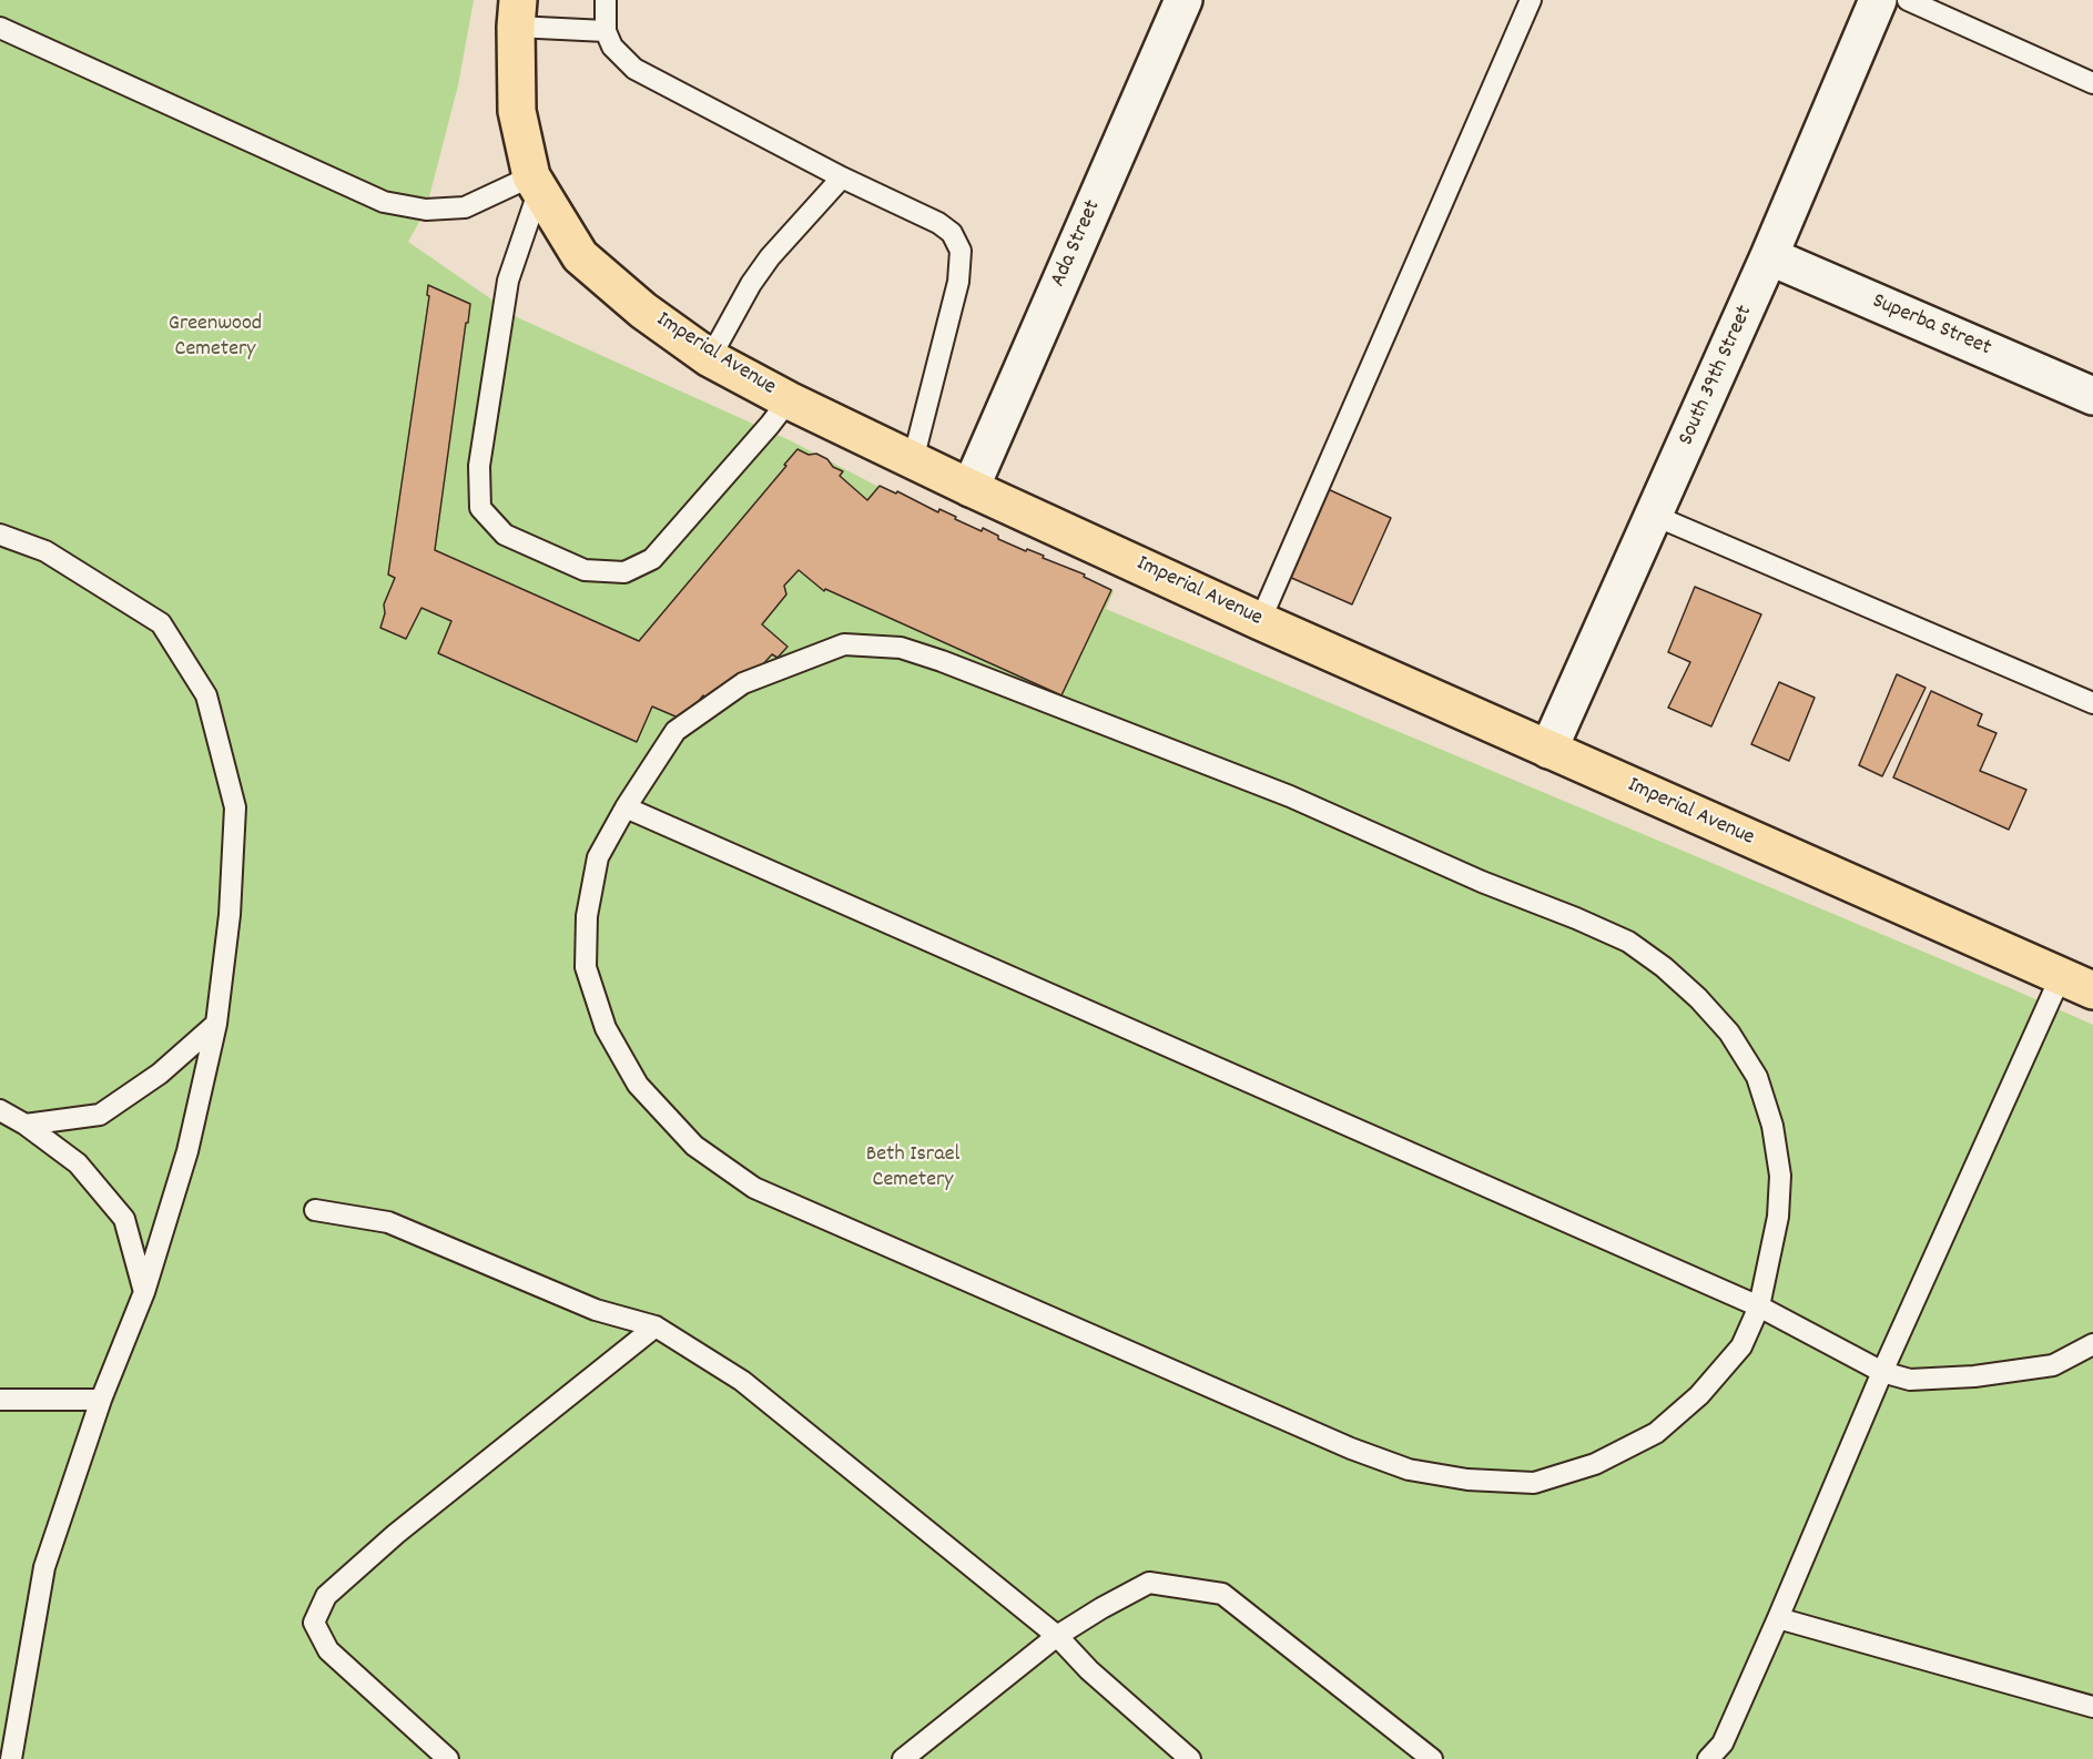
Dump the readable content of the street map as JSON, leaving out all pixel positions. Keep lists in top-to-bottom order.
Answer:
{
  "streets": {
    "main road": ["Imperial Avenue"],
    "street": ["Ada Street", "Superba Street", "South 39th Street"]
  },
  "crossings": [
    ["Ada Street", "Imperial Avenue"],
    ["Superba Street", "South 39th Street"],
    ["Imperial Avenue", "South 39th Street"]
  ],
  "parks": ["Greenwood Cemetery", "Beth Israel Cemetery"]
}
